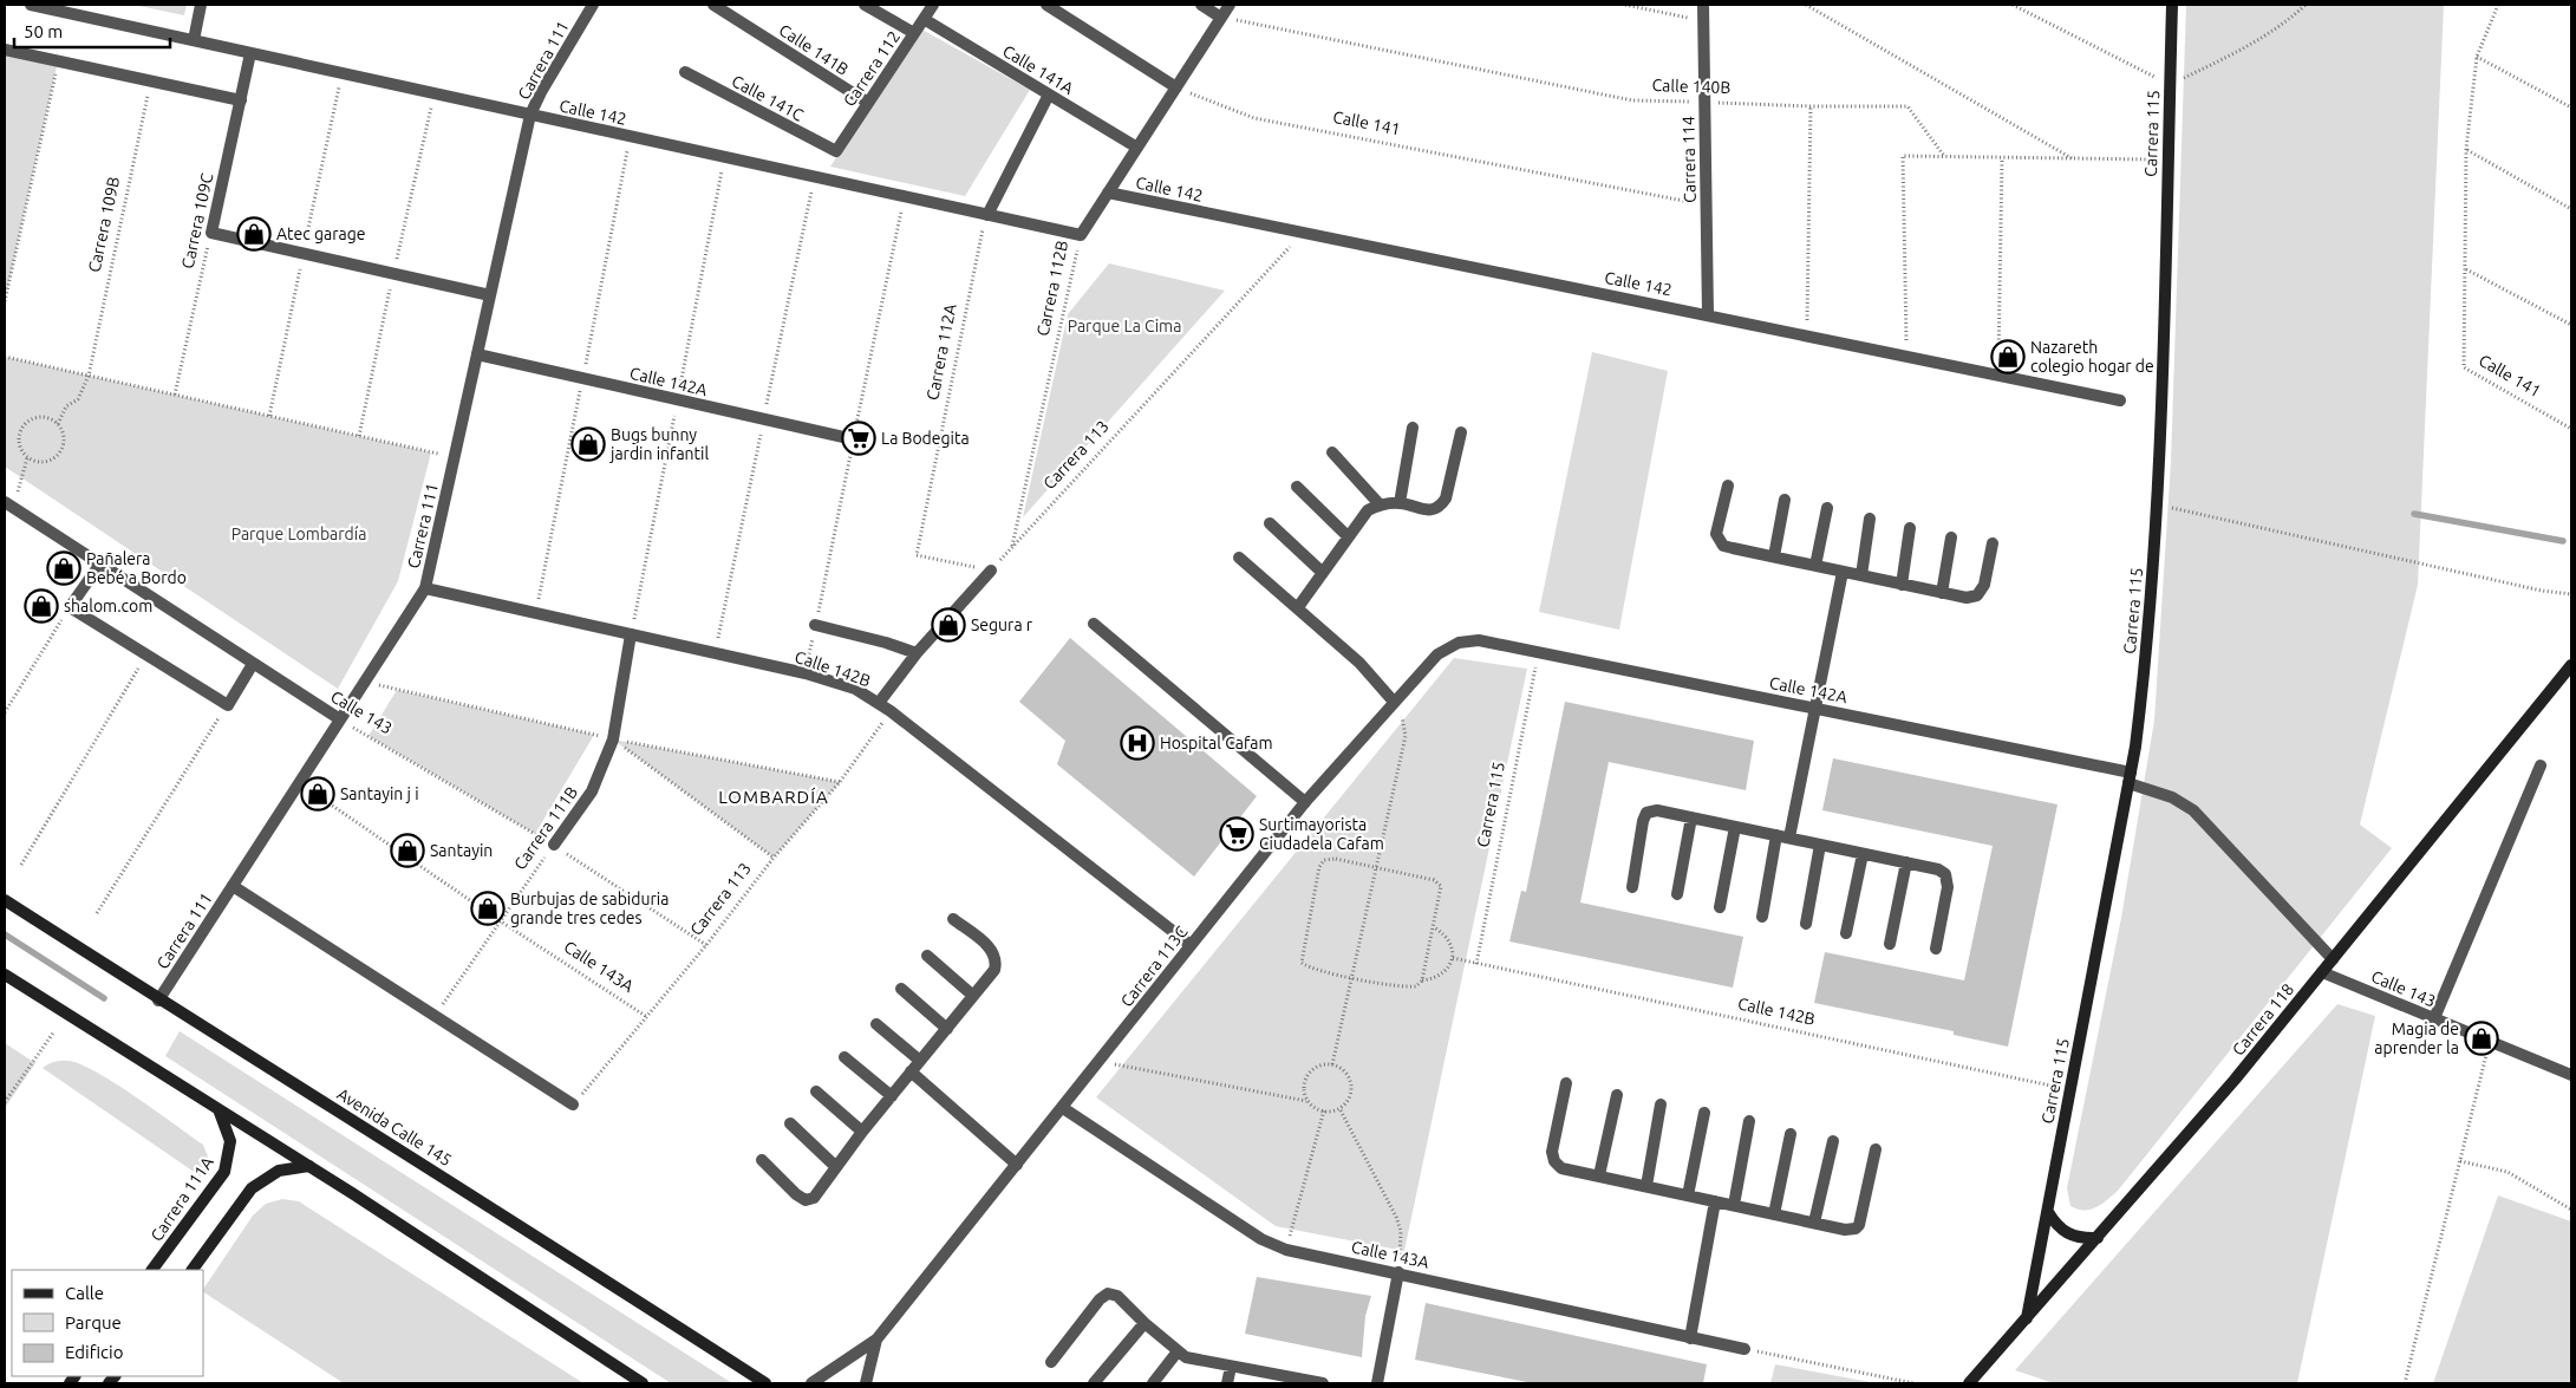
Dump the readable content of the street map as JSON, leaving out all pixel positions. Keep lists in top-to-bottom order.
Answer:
{
  "streets": {
    "main road": [
      "Carrera 115",
      "Carrera 118",
      "Avenida Calle 145",
      "Carrera 111A"
    ],
    "street": [
      "Calle 141B",
      "Carrera 111",
      "Carrera 112",
      "Calle 141A",
      "Calle 141C",
      "Calle 142",
      "Carrera 114",
      "Carrera 109C",
      "Carrera 112B",
      "Calle 142A",
      "Calle 142B",
      "Calle 143",
      "Carrera 111B",
      "Calle 143A",
      "Carrera 113C"
    ],
    "path": [
      "Calle 140B",
      "Calle 141",
      "Carrera 109B",
      "Carrera 112A",
      "Carrera 113"
    ]
  },
  "crossings": [
    ["Calle 141B", "Carrera 112"],
    ["Carrera 111", "Calle 142"],
    ["Carrera 111", "Calle 142A"],
    ["Carrera 111", "Calle 142B"],
    ["Carrera 111", "Calle 143"],
    ["Carrera 111", "Calle 143A"],
    ["Carrera 111", "Avenida Calle 145"],
    ["Carrera 112", "Calle 141A"],
    ["Carrera 112", "Calle 141C"],
    ["Calle 141A", "Carrera 112B"],
    ["Calle 140B", "Carrera 114"],
    ["Calle 140B", "Carrera 112B"],
    ["Calle 142", "Carrera 114"],
    ["Calle 142", "Carrera 109C"],
    ["Calle 142", "Carrera 112B"],
    ["Calle 142", "Carrera 112A"],
    ["Calle 142", "Carrera 113"],
    ["Calle 141", "Carrera 114"],
    ["Calle 141", "Carrera 112B"],
    ["Carrera 115", "Calle 142A"],
    ["Carrera 115", "Calle 142B"],
    ["Carrera 115", "Carrera 118"],
    ["Carrera 112B", "Carrera 113"],
    ["Carrera 112A", "Carrera 113"],
    ["Calle 142A", "Carrera 113C"],
    ["Calle 142A", "Carrera 118"],
    ["Carrera 113", "Calle 142B"],
    ["Carrera 113", "Calle 143"],
    ["Carrera 113", "Calle 143A"],
    ["Calle 142B", "Carrera 111B"],
    ["Calle 142B", "Carrera 113C"],
    ["Calle 143", "Carrera 111B"],
    ["Calle 143", "Carrera 118"],
    ["Carrera 111B", "Calle 143A"],
    ["Calle 143A", "Carrera 113C"]
  ],
  "districts": ["LOMBARDÍA"],
  "parks": ["Parque La Cima", "Parque Lombardía"],
  "places": {
    "shop": [
      "Atec garage",
      "Nazareth colegio hogar de",
      "Bugs bunny jardin infantil",
      "Pañalera Bebé a Bordo",
      "shalom.com",
      "Segura r",
      "Santayin j i",
      "Santayin",
      "Burbujas de sabiduria grande tres cedes",
      "Magia de aprender la"
    ],
    "supermarket": ["La Bodegita", "Surtimayorista Ciudadela Cafam"],
    "hospital": ["Hospital Cafam"]
  },
  "legend": ["Calle", "Parque", "Edificio"],
  "scale_bar": "50 m"
}
